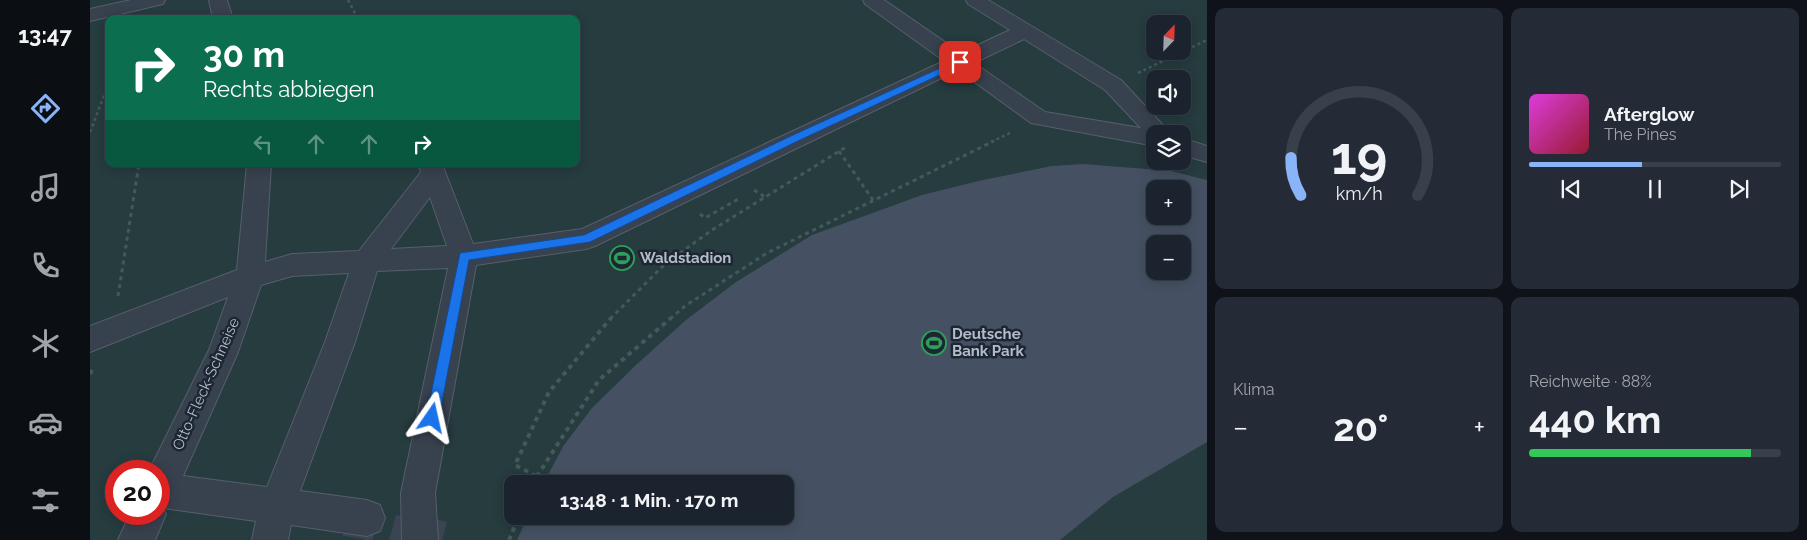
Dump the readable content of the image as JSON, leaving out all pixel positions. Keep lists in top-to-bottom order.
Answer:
{
  "streets": {
    "street": ["Otto-Fleck-Schneise"]
  },
  "places": {
    "sports": ["Waldstadion", "Deutsche Bank Park"]
  },
  "north": "top right",
  "page": {
    "tabs": "13:47",
    "map_buttons": ["+", "−"],
    "turn": ["30 m", "Rechts abbiegen"],
    "song": ["Afterglow", "The Pines"],
    "tile": [
      "Klima",
      ["Reichweite · 88%", "440 km"]
    ],
    "heat": ["−", "20°", "+"],
    "limit": "20",
    "trip": "13:48 · 1 Min. · 170 m",
    "gauge": ["19", "km/h"]
  }
}
